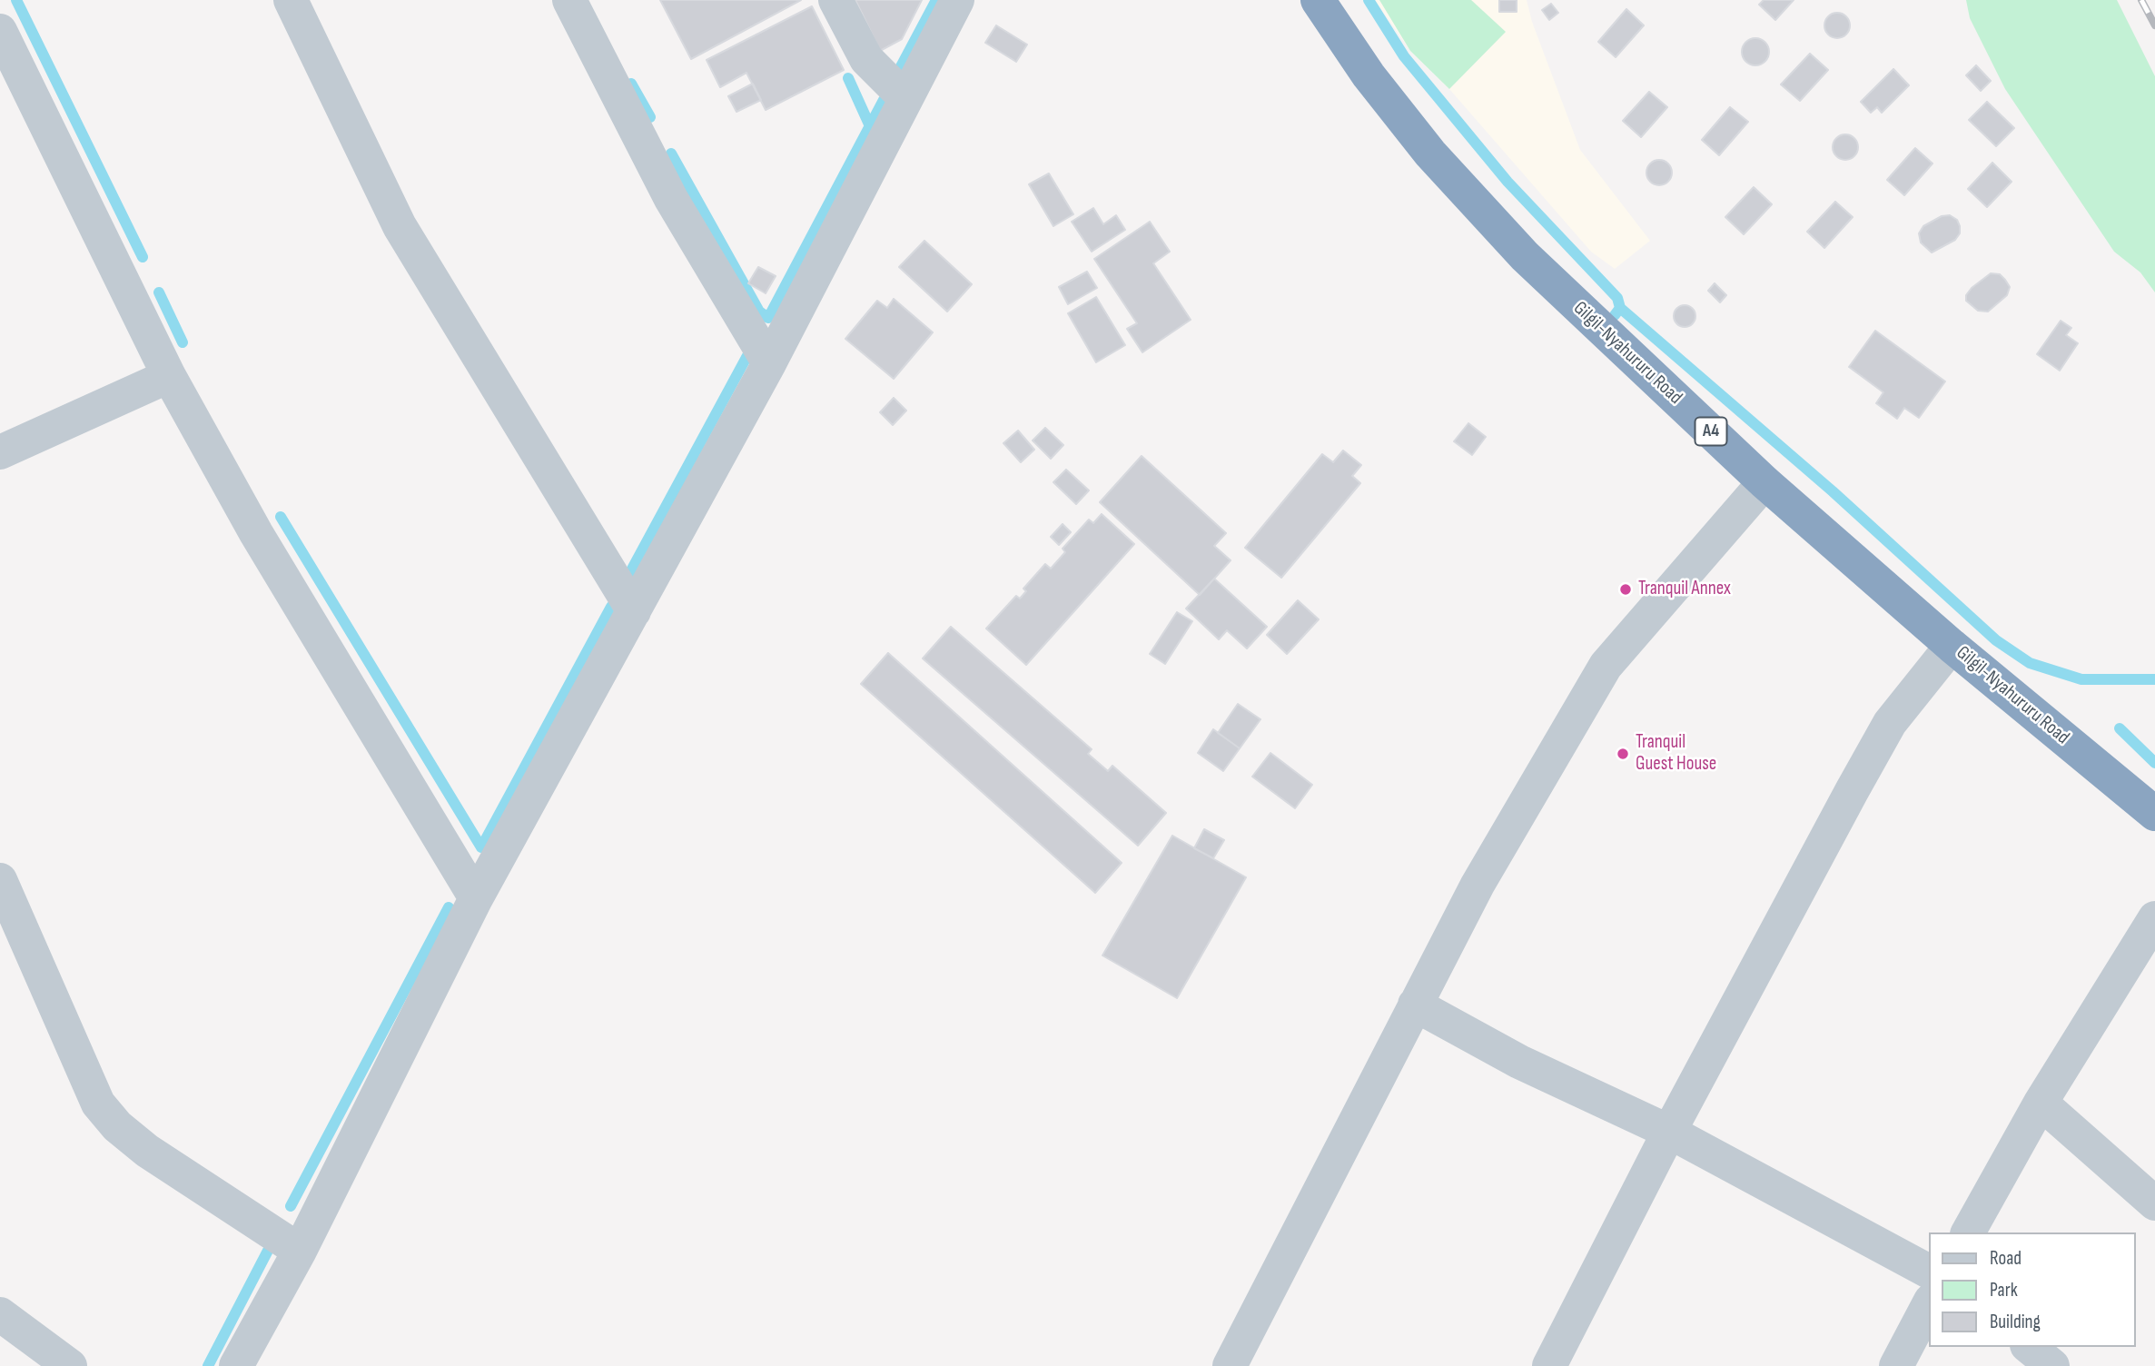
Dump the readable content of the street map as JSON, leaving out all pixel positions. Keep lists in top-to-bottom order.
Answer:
{
  "streets": {
    "highway": ["Gilgil-Nyahururu Road", "A4"]
  },
  "places": ["Tranquil Annex", "Tranquil Guest House"],
  "legend": ["Road", "Park", "Building"]
}
